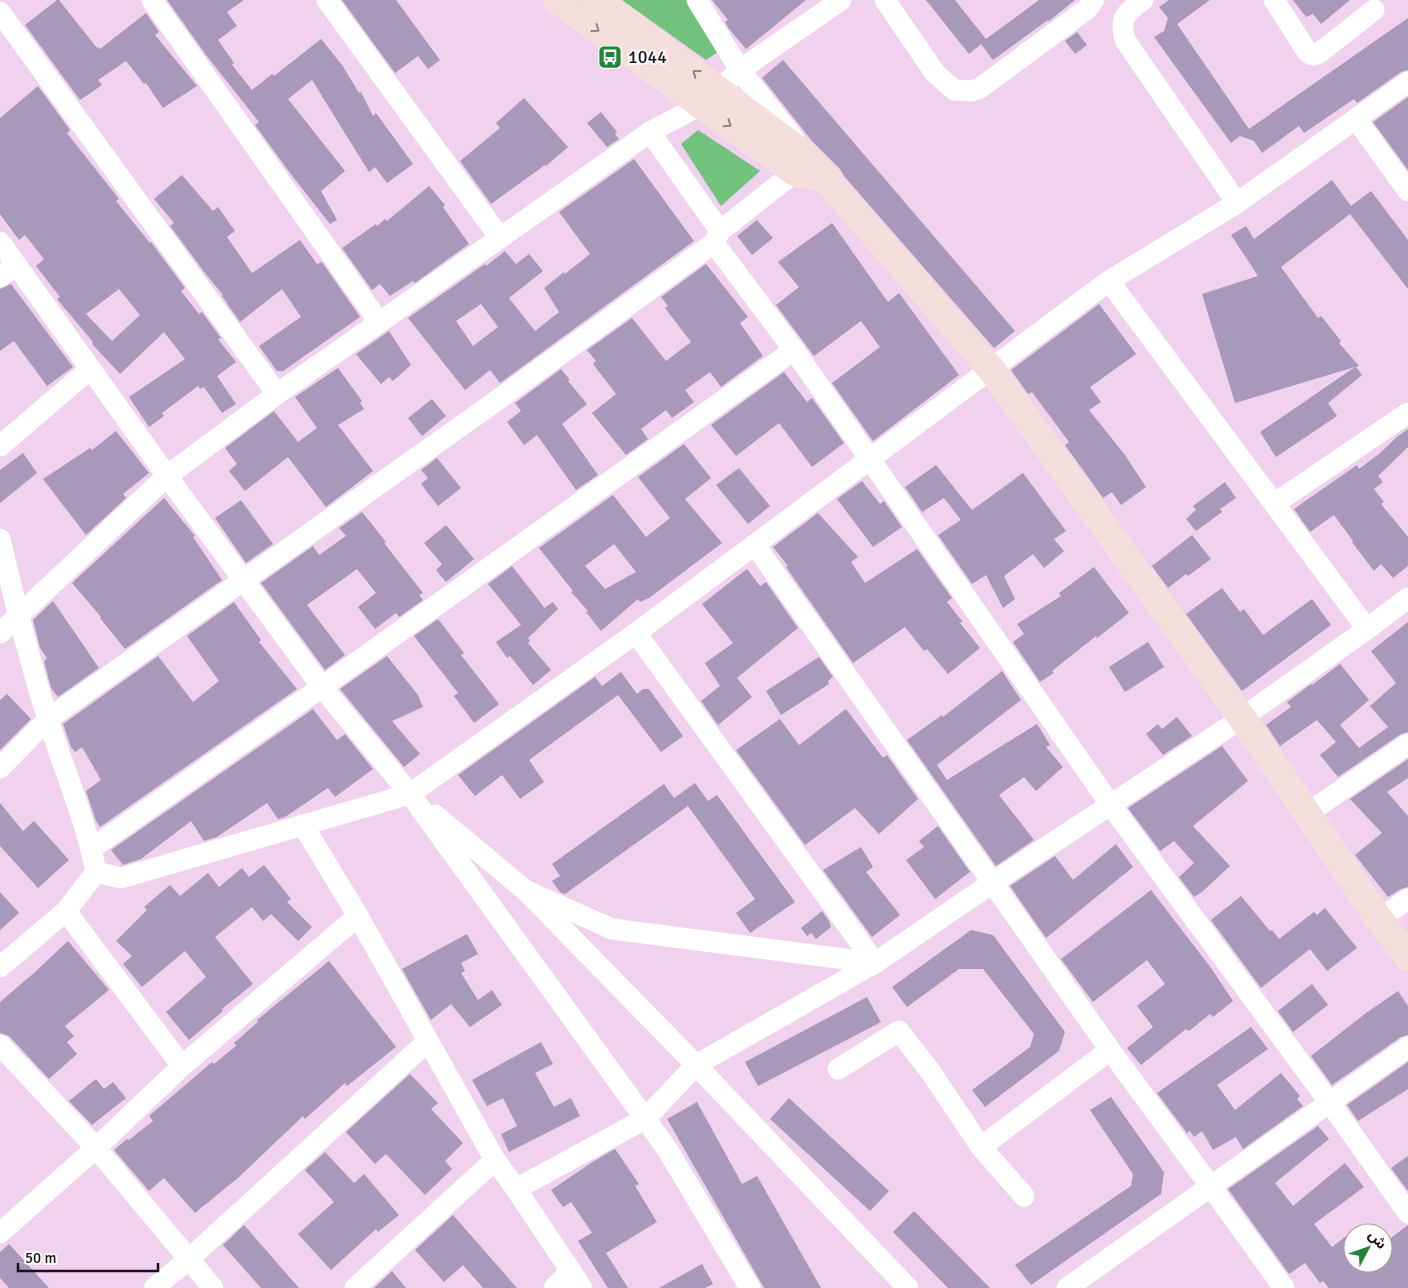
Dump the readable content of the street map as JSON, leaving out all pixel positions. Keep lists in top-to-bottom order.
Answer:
{
  "places": {
    "bus stop": ["1044"]
  },
  "scale_bar": "50 m",
  "north": "top right"
}
